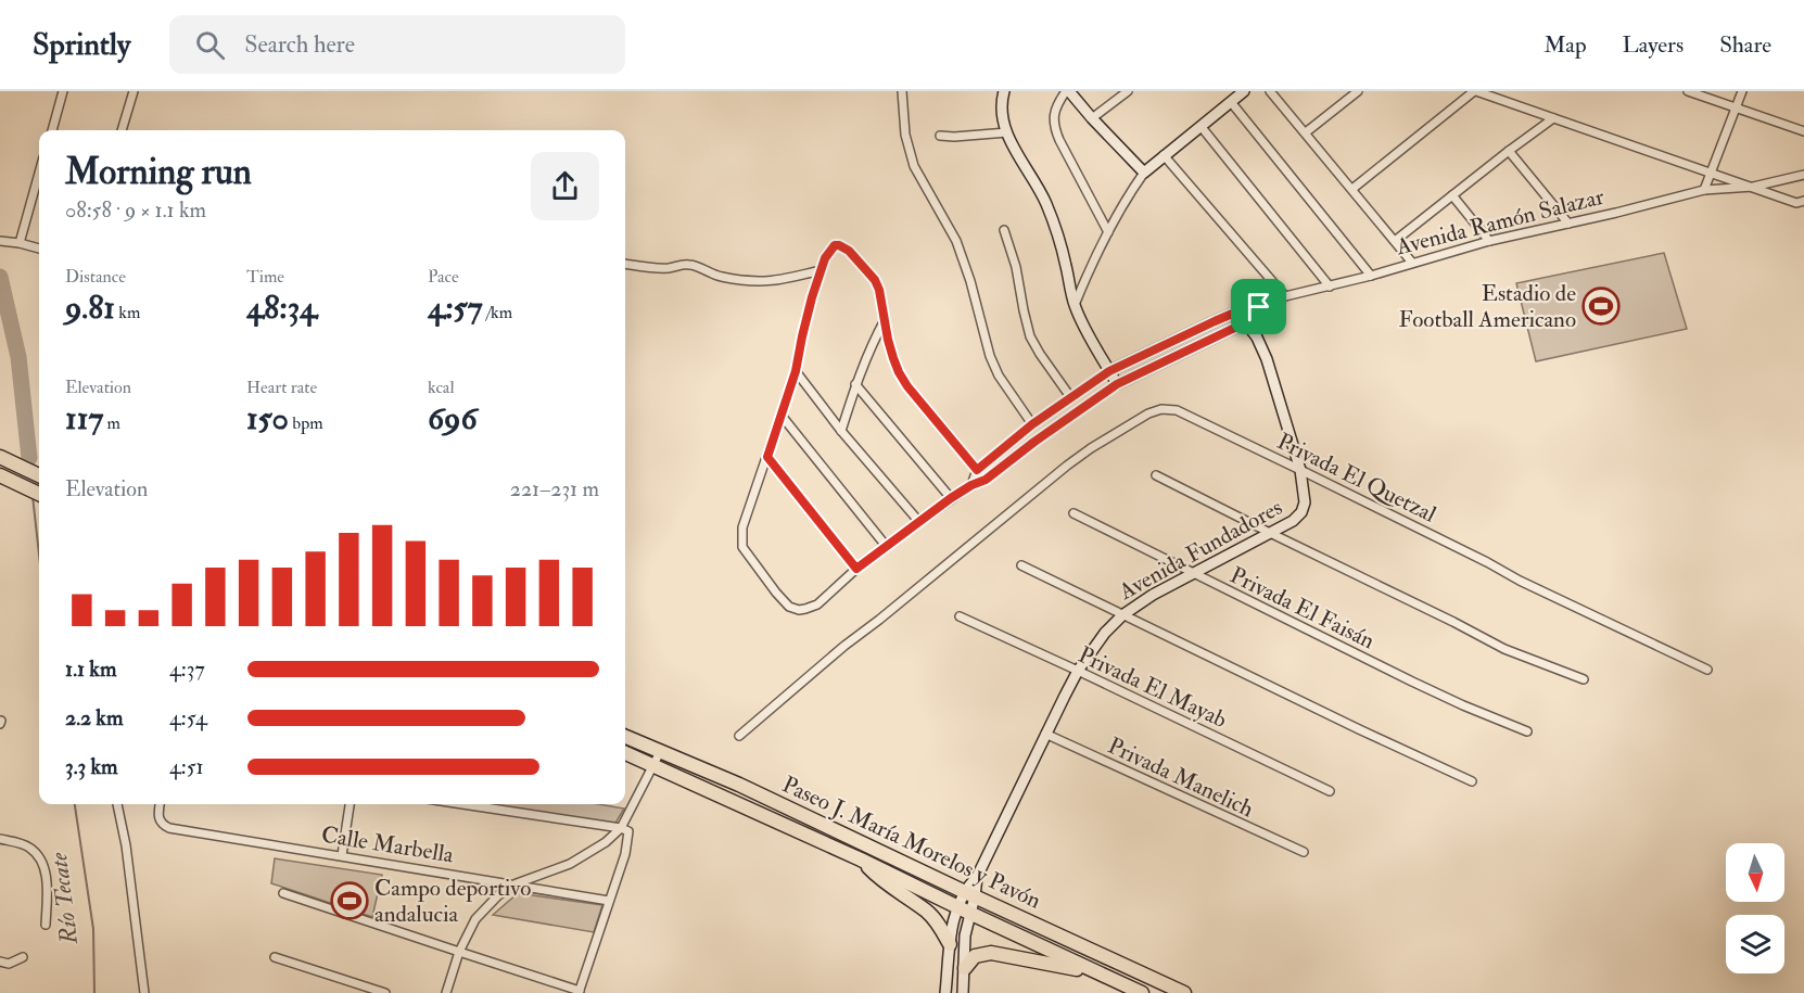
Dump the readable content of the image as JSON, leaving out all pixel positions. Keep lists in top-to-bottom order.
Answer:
{
  "streets": {
    "highway": ["Paseo J. María Morelos y Pavón"],
    "street": [
      "Avenida Ramón Salazar",
      "Privada El Quetzal",
      "Avenida Fundadores",
      "Privada El Faisán",
      "Privada El Mayab",
      "Privada Manelich",
      "Calle Marbella"
    ]
  },
  "crossings": [
    ["Avenida Ramón Salazar", "Avenida Fundadores"],
    ["Privada El Quetzal", "Avenida Fundadores"],
    ["Avenida Fundadores", "Privada El Faisán"],
    ["Avenida Fundadores", "Privada El Mayab"],
    ["Avenida Fundadores", "Privada Manelich"],
    ["Avenida Fundadores", "Paseo J. María Morelos y Pavón"]
  ],
  "water": ["Río Tecate"],
  "places": {
    "sports": ["Estadio de Football Americano", "Campo deportivo andalucia"]
  },
  "north": "bottom",
  "page": {
    "header": "Sprintly",
    "search": "Search here",
    "nav": ["Map", "Layers", "Share"],
    "heading": ["Morning run", "08:58 · 9 × 1.1 km"],
    "stats": [
      ["Distance", "9.81 km"],
      ["Time", "48:34"],
      ["Pace", "4:57 /km"],
      ["Elevation", "117 m"],
      ["Heart rate", "150 bpm"],
      ["kcal", "696"]
    ],
    "chart": ["Elevation", "221–231 m"],
    "list": [
      {
        "name": "1.1 km",
        "note": "4:37"
      },
      {
        "name": "2.2 km",
        "note": "4:54"
      },
      {
        "name": "3.3 km",
        "note": "4:51"
      }
    ]
  }
}
